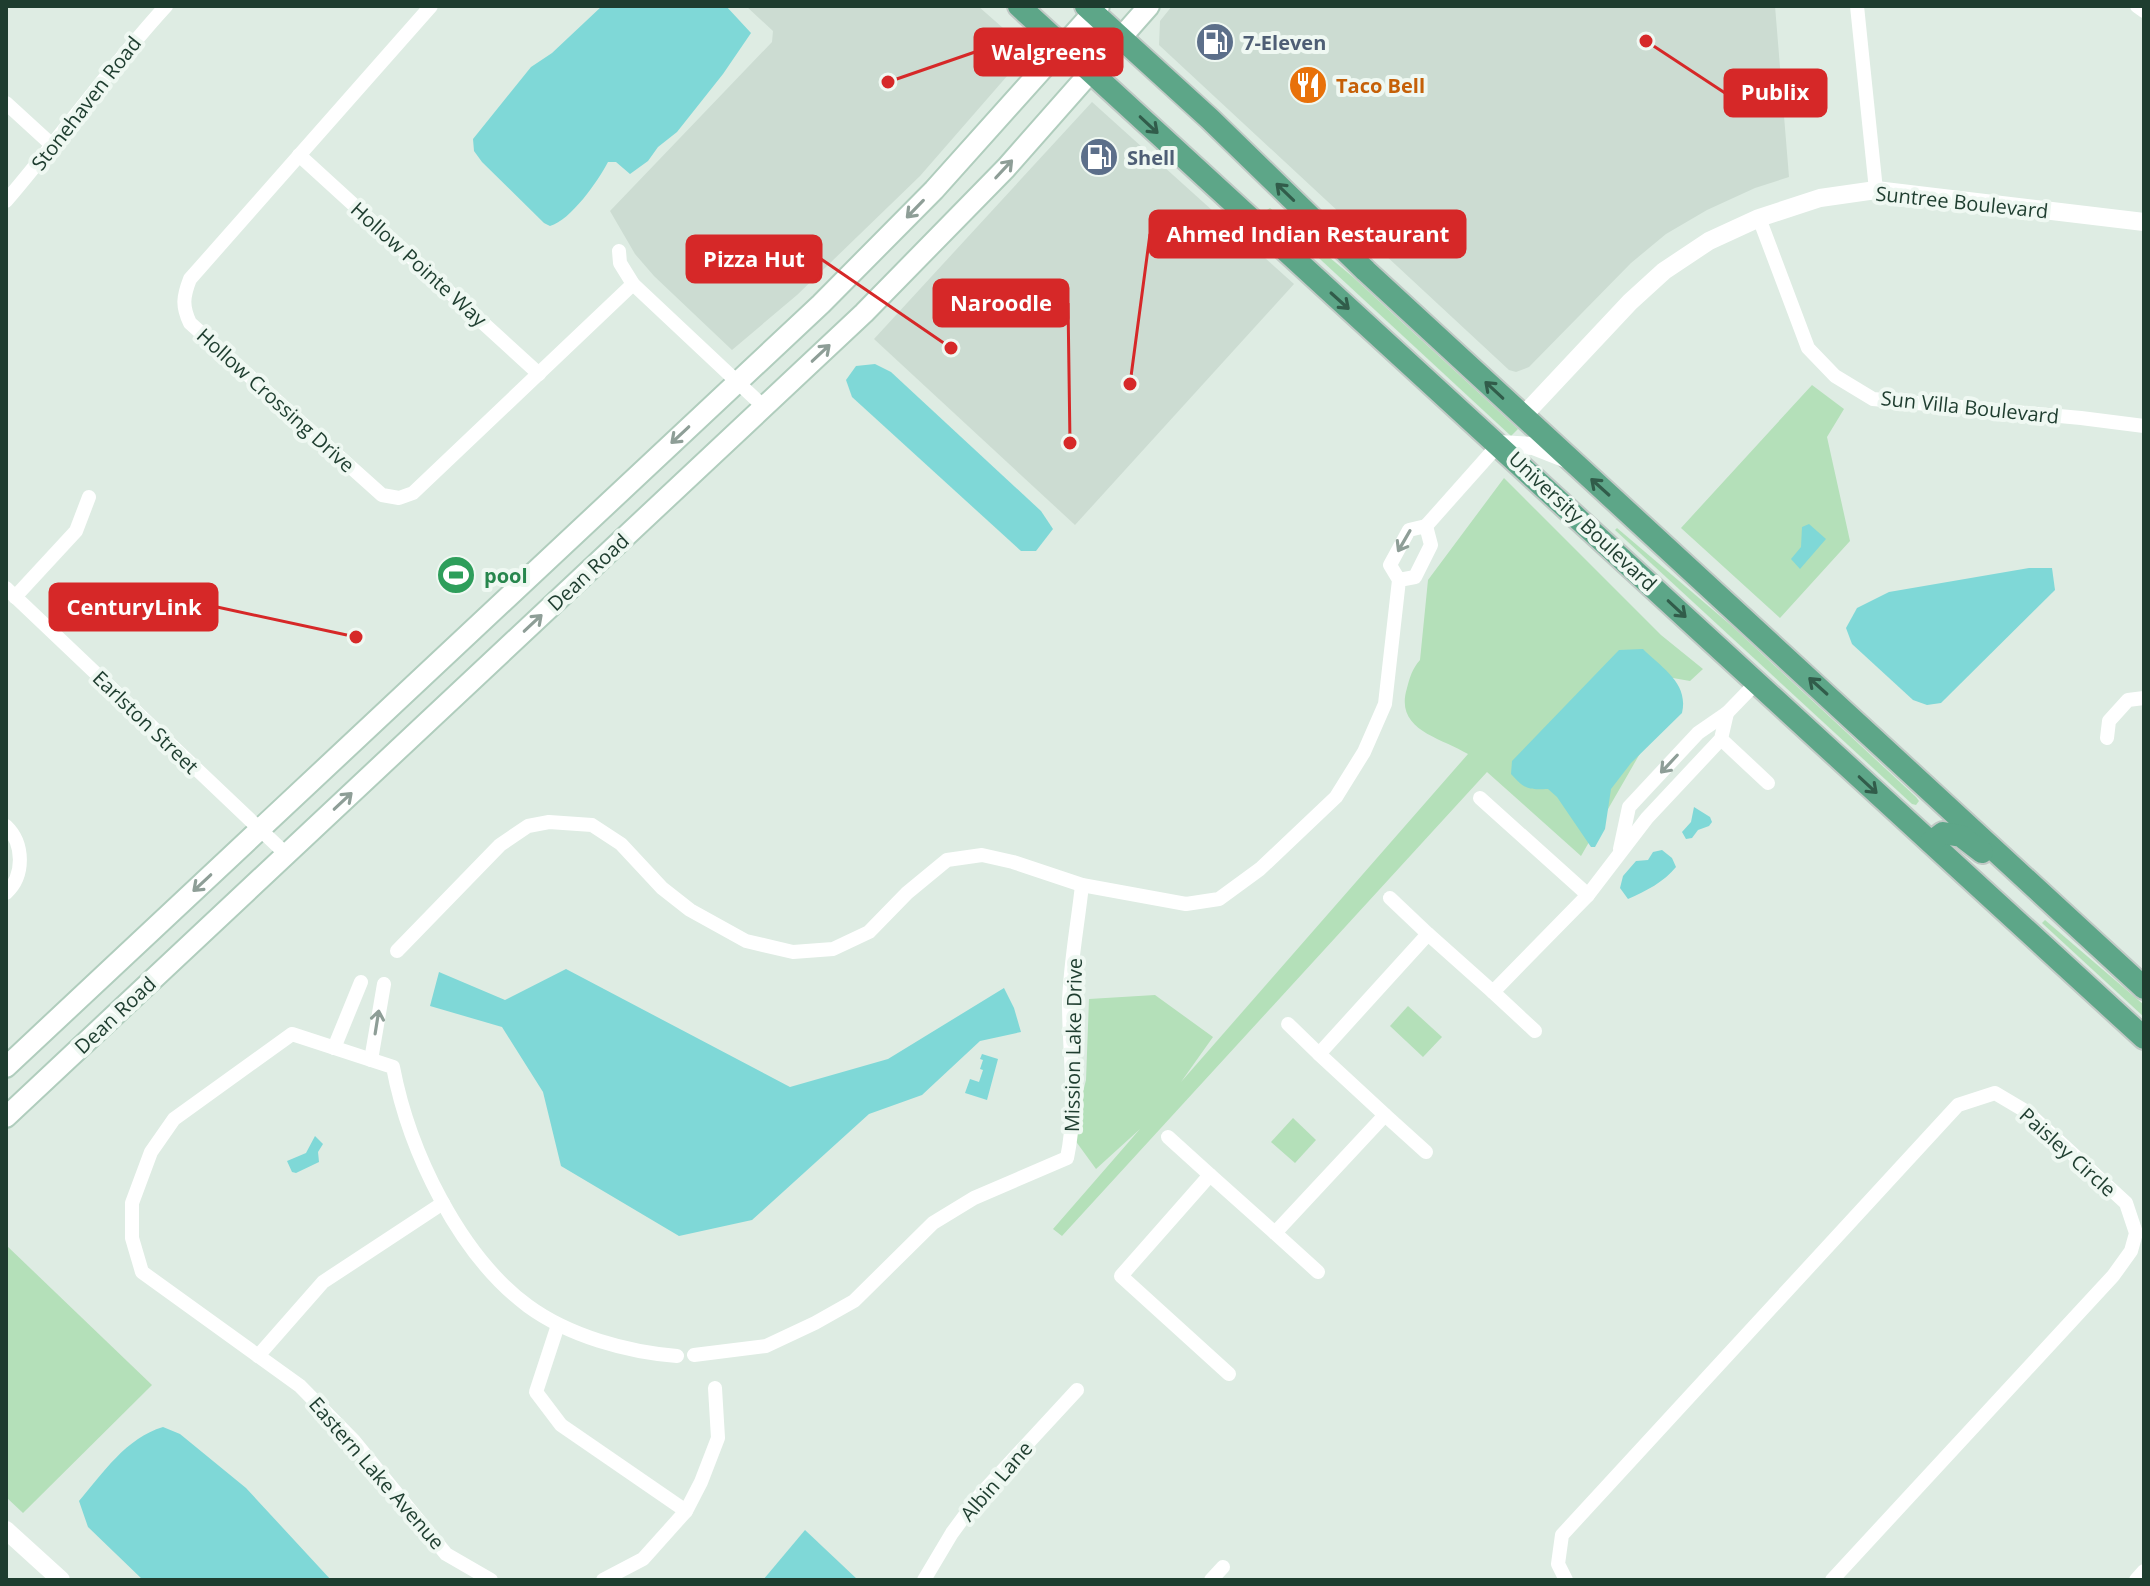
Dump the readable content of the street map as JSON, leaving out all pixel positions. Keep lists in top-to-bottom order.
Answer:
{
  "streets": {
    "main road": ["University Boulevard", "Dean Road"],
    "street": [
      "Stonehaven Road",
      "Suntree Boulevard",
      "Hollow Pointe Way",
      "Hollow Crossing Drive",
      "Sun Villa Boulevard",
      "Earlston Street",
      "Mission Lake Drive",
      "Paisley Circle",
      "Eastern Lake Avenue",
      "Albin Lane"
    ]
  },
  "crossings": [
    ["Suntree Boulevard", "Sun Villa Boulevard"],
    ["Suntree Boulevard", "University Boulevard"],
    ["Hollow Pointe Way", "Hollow Crossing Drive"],
    ["University Boulevard", "Dean Road"],
    ["Dean Road", "Earlston Street"]
  ],
  "places": {
    "other": [
      "Publix",
      "Walgreens",
      "Pizza Hut",
      "Ahmed Indian Restaurant",
      "Naroodle",
      "CenturyLink"
    ],
    "fuel station": ["7-Eleven", "Shell"],
    "restaurant": ["Taco Bell"],
    "sports": ["pool"]
  }
}
